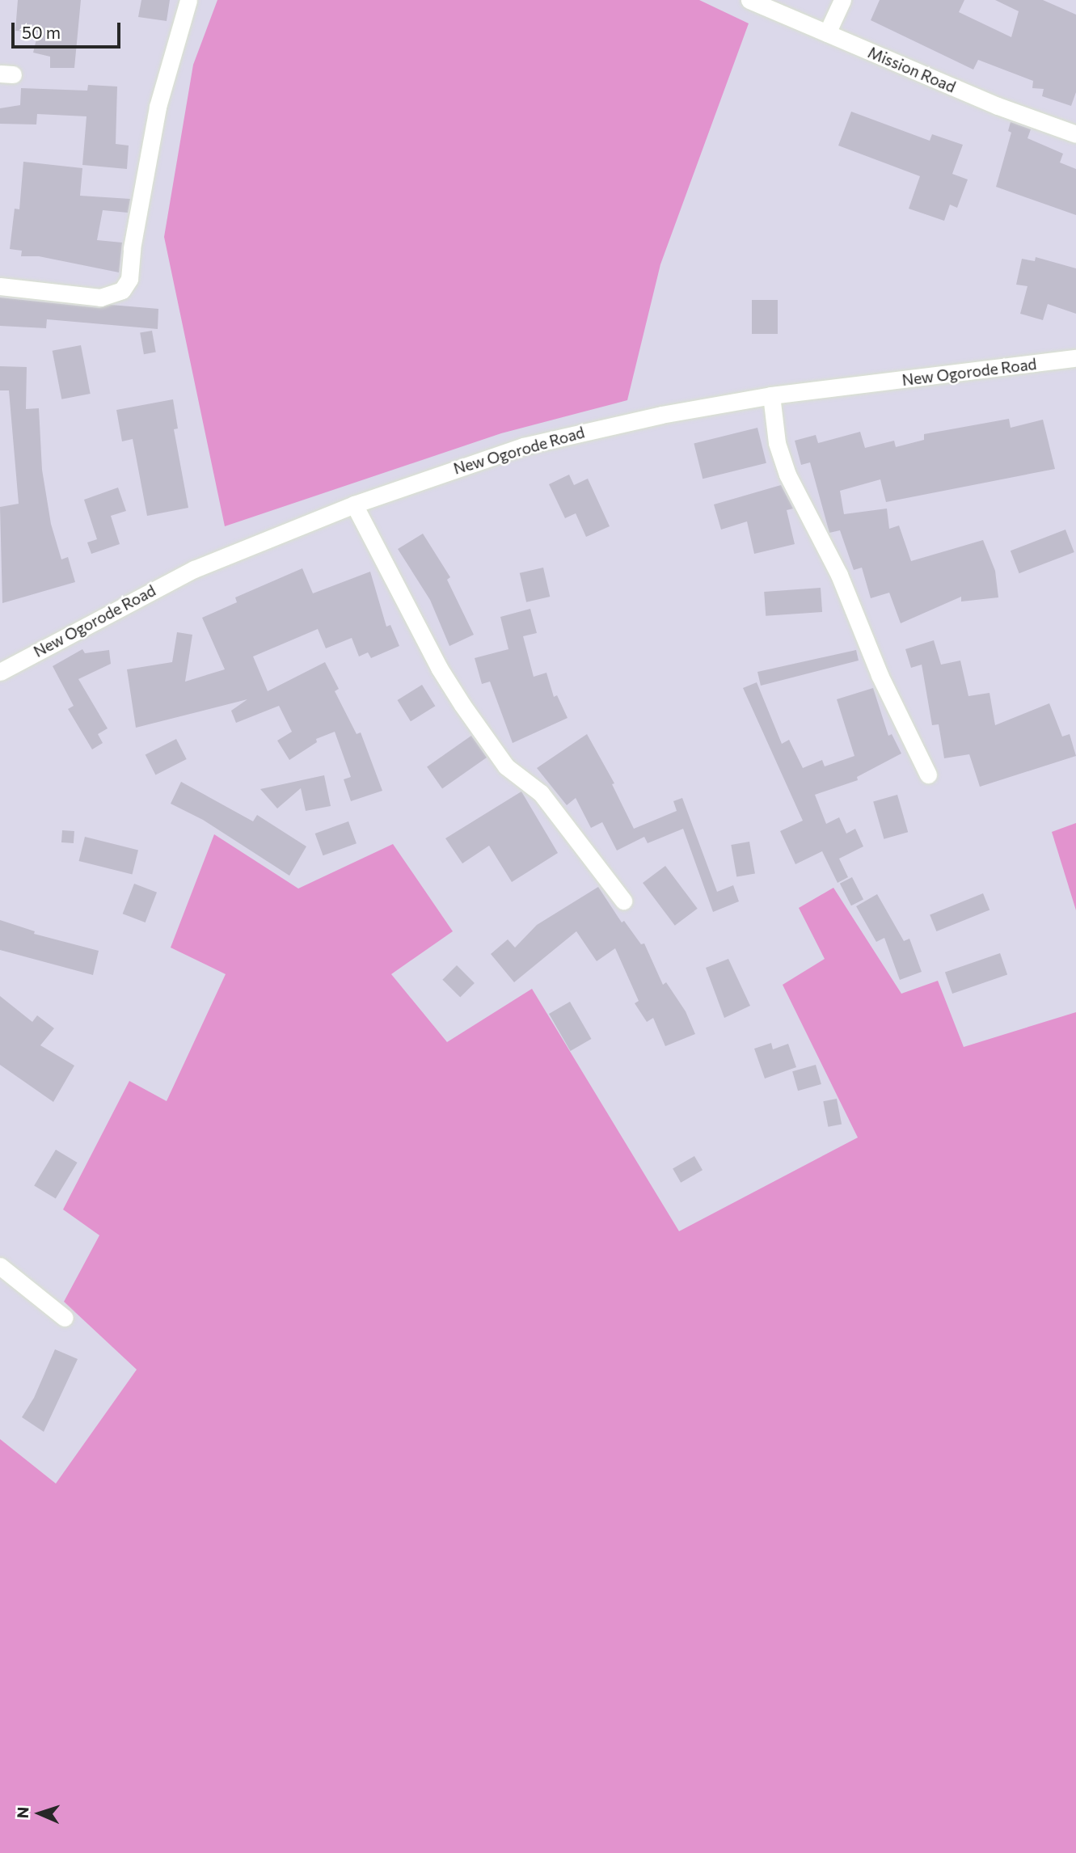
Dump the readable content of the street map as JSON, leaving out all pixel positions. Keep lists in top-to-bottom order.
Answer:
{
  "streets": {
    "street": ["Mission Road", "New Ogorode Road"]
  },
  "scale_bar": "50 m",
  "north": "left"
}
